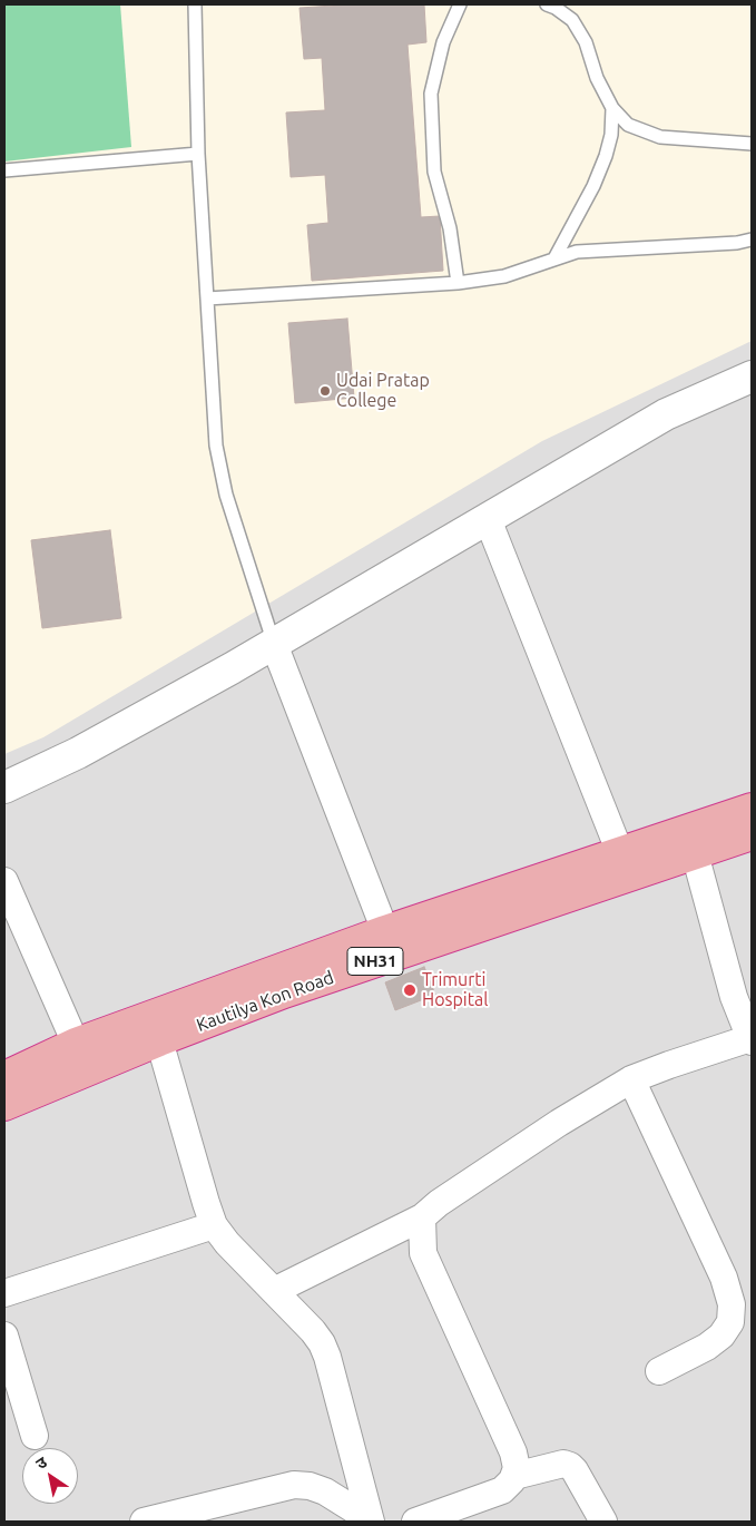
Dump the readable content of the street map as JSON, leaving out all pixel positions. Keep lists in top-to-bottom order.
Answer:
{
  "streets": {
    "highway": ["NH31", "Kautilya Kon Road"]
  },
  "places": ["Udai Pratap College", "Trimurti Hospital"],
  "north": "top left"
}
